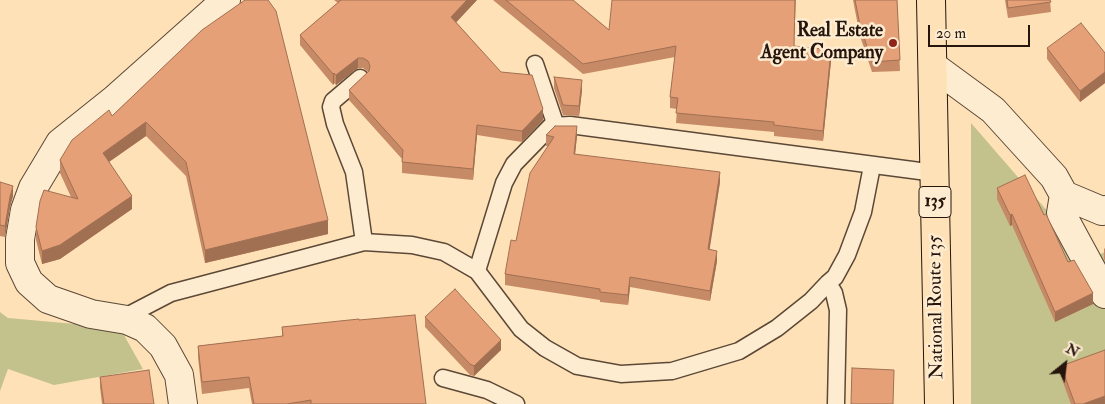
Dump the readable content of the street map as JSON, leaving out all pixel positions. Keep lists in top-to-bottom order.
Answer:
{
  "streets": {
    "highway": ["135", "National Route 135"]
  },
  "places": ["Real Estate Agent Company"],
  "scale_bar": "20 m",
  "north": "top right"
}
